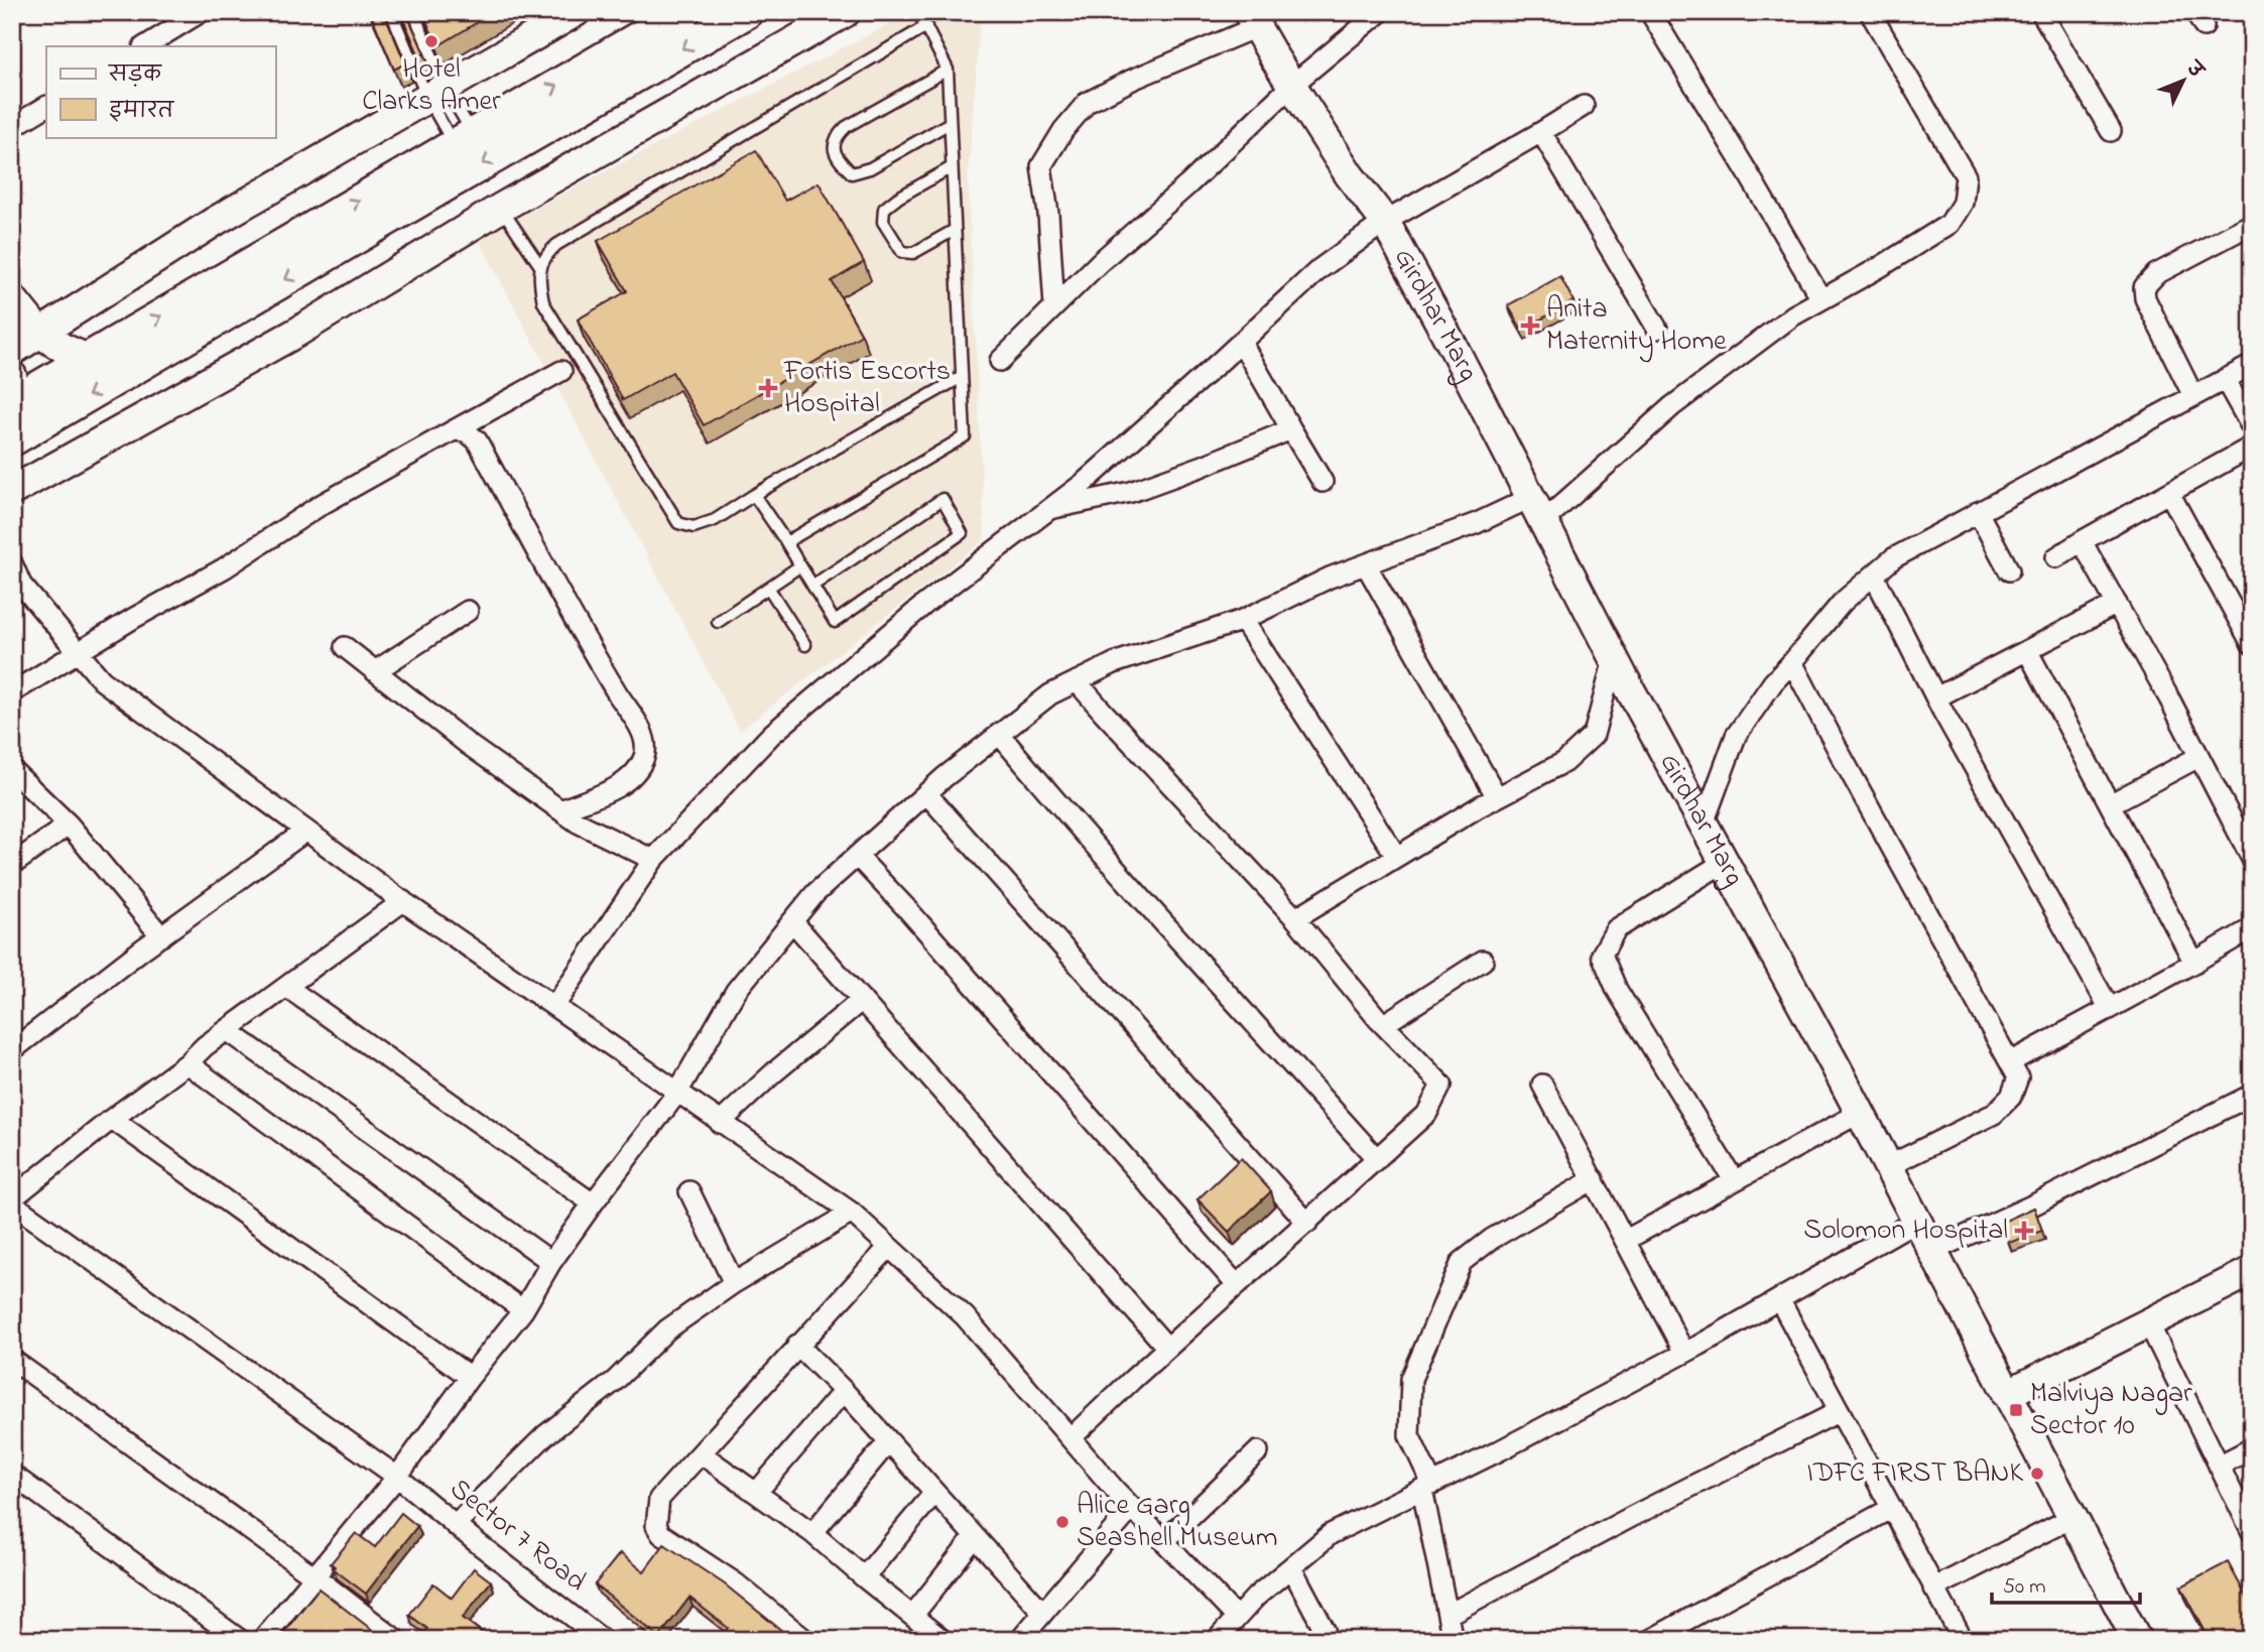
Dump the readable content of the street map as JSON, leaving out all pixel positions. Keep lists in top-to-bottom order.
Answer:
{
  "streets": {
    "street": ["Girdhar Marg", "Sector 7 Road"]
  },
  "places": {
    "other": ["Hotel Clarks Amer", "IDFC FIRST BANK", "Alice Garg Seashell Museum"],
    "health": ["Anita Maternity Home", "Fortis Escorts Hospital", "Solomon Hospital"],
    "transit": ["Malviya Nagar Sector 10"]
  },
  "legend": ["सड़क", "इमारत"],
  "scale_bar": "50 m",
  "north": "top right"
}
